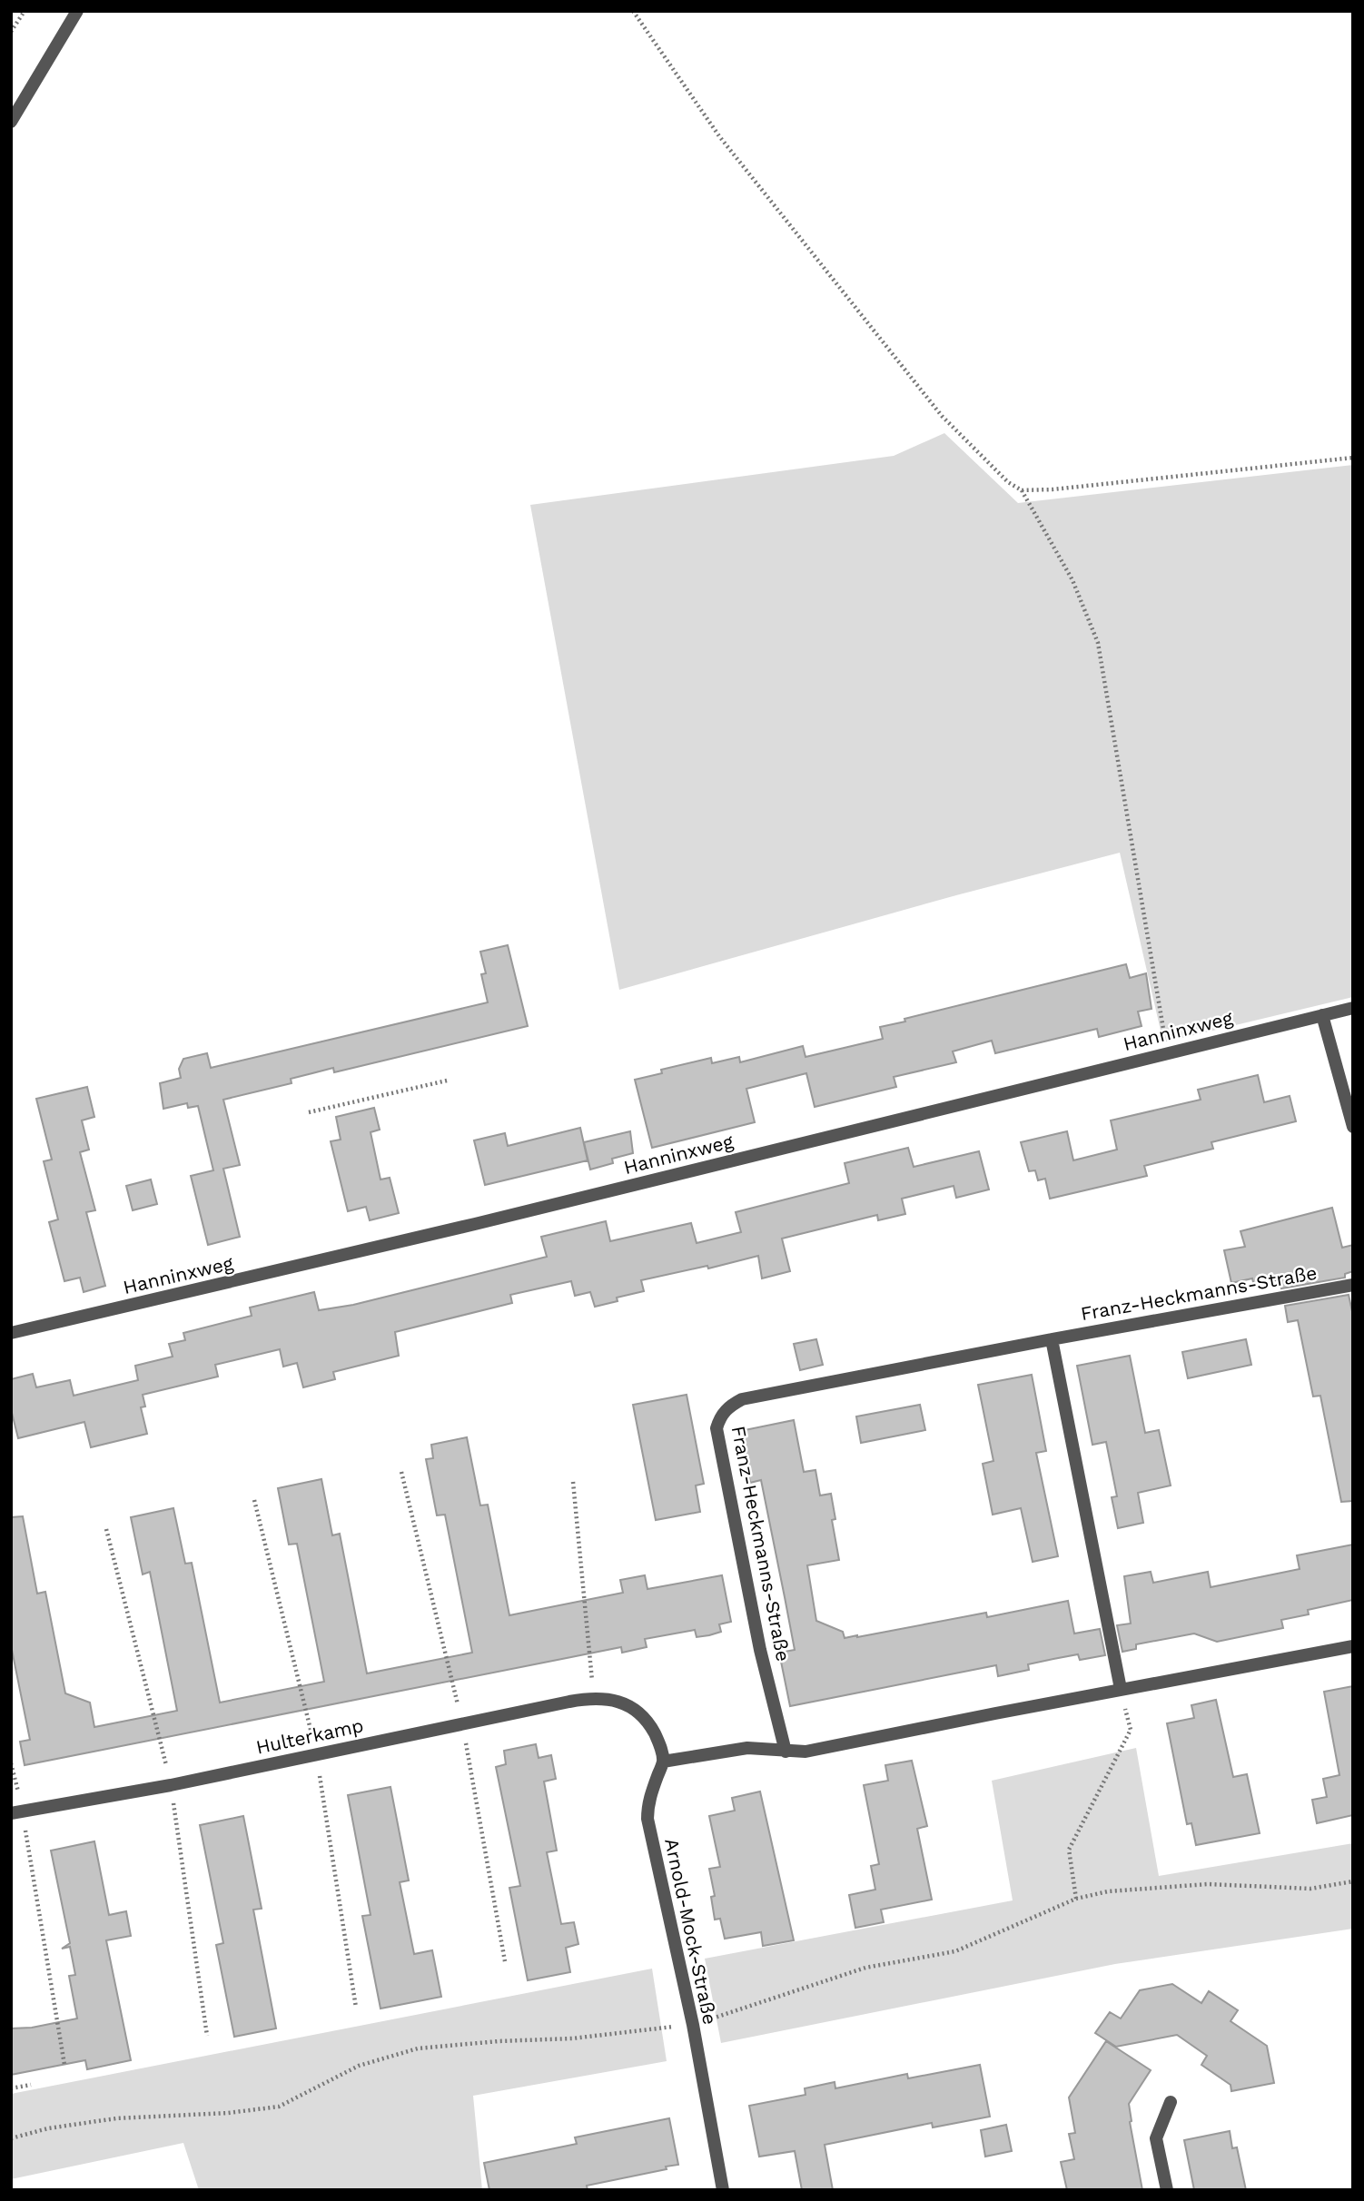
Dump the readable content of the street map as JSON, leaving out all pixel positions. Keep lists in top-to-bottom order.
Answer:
{
  "streets": {
    "street": [
      "Hanninxweg",
      "Franz-Heckmanns-Straße",
      "Hulterkamp",
      "Arnold-Mock-Straße"
    ]
  },
  "crossings": [
    ["Hulterkamp", "Arnold-Mock-Straße"]
  ]
}
